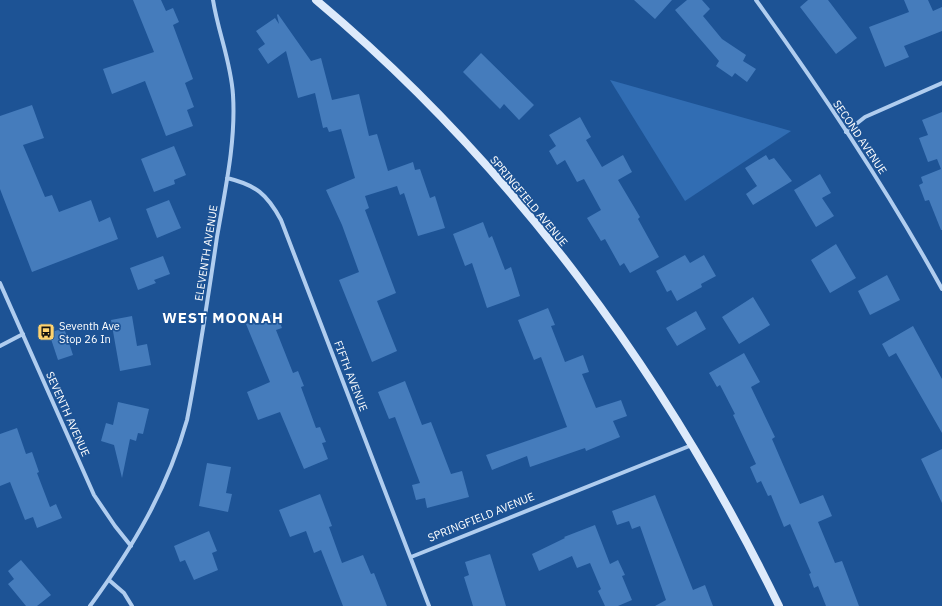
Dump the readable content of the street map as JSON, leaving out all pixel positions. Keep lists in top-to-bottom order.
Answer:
{
  "streets": {
    "street": [
      "SECOND AVENUE",
      "SPRINGFIELD AVENUE",
      "ELEVENTH AVENUE",
      "FIFTH AVENUE",
      "SEVENTH AVENUE"
    ]
  },
  "crossings": [
    ["SPRINGFIELD AVENUE", "FIFTH AVENUE"],
    ["ELEVENTH AVENUE", "FIFTH AVENUE"],
    ["ELEVENTH AVENUE", "SEVENTH AVENUE"]
  ],
  "districts": ["WEST MOONAH"],
  "places": {
    "bus stop": ["Seventh Ave Stop 26 In"]
  }
}
